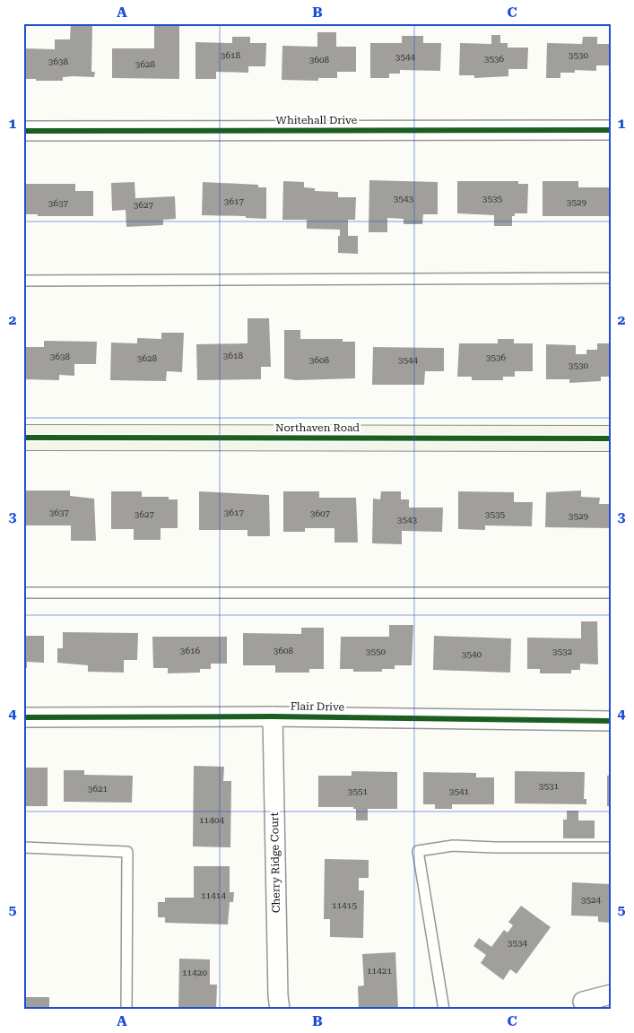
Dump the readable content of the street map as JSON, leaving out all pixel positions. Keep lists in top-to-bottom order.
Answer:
{
  "streets": {
    "street": [
      "Whitehall Drive",
      "Northaven Road",
      "Flair Drive",
      "Cherry Ridge Court"
    ]
  },
  "crossings": [
    ["Flair Drive", "Cherry Ridge Court"]
  ],
  "house_numbers": [
    "3618",
    "3530",
    "3544",
    "3536",
    "3608",
    "3638",
    "3628",
    "3543",
    "3535",
    "3617",
    "3529",
    "3637",
    "3627",
    "3618",
    "3638",
    "3536",
    "3628",
    "3608",
    "3544",
    "3530",
    "3637",
    "3617",
    "3607",
    "3627",
    "3535",
    "3529",
    "3543",
    "3616",
    "3608",
    "3550",
    "3532",
    "3540",
    "3531",
    "3621",
    "3551",
    "3541",
    "11404",
    "11414",
    "3524",
    "11415",
    "3534",
    "11421",
    "11420"
  ],
  "grid": {
    "columns": ["A", "B", "C"],
    "rows": [
      "1",
      "2",
      "3",
      "4",
      "5"
    ]
  }
}
